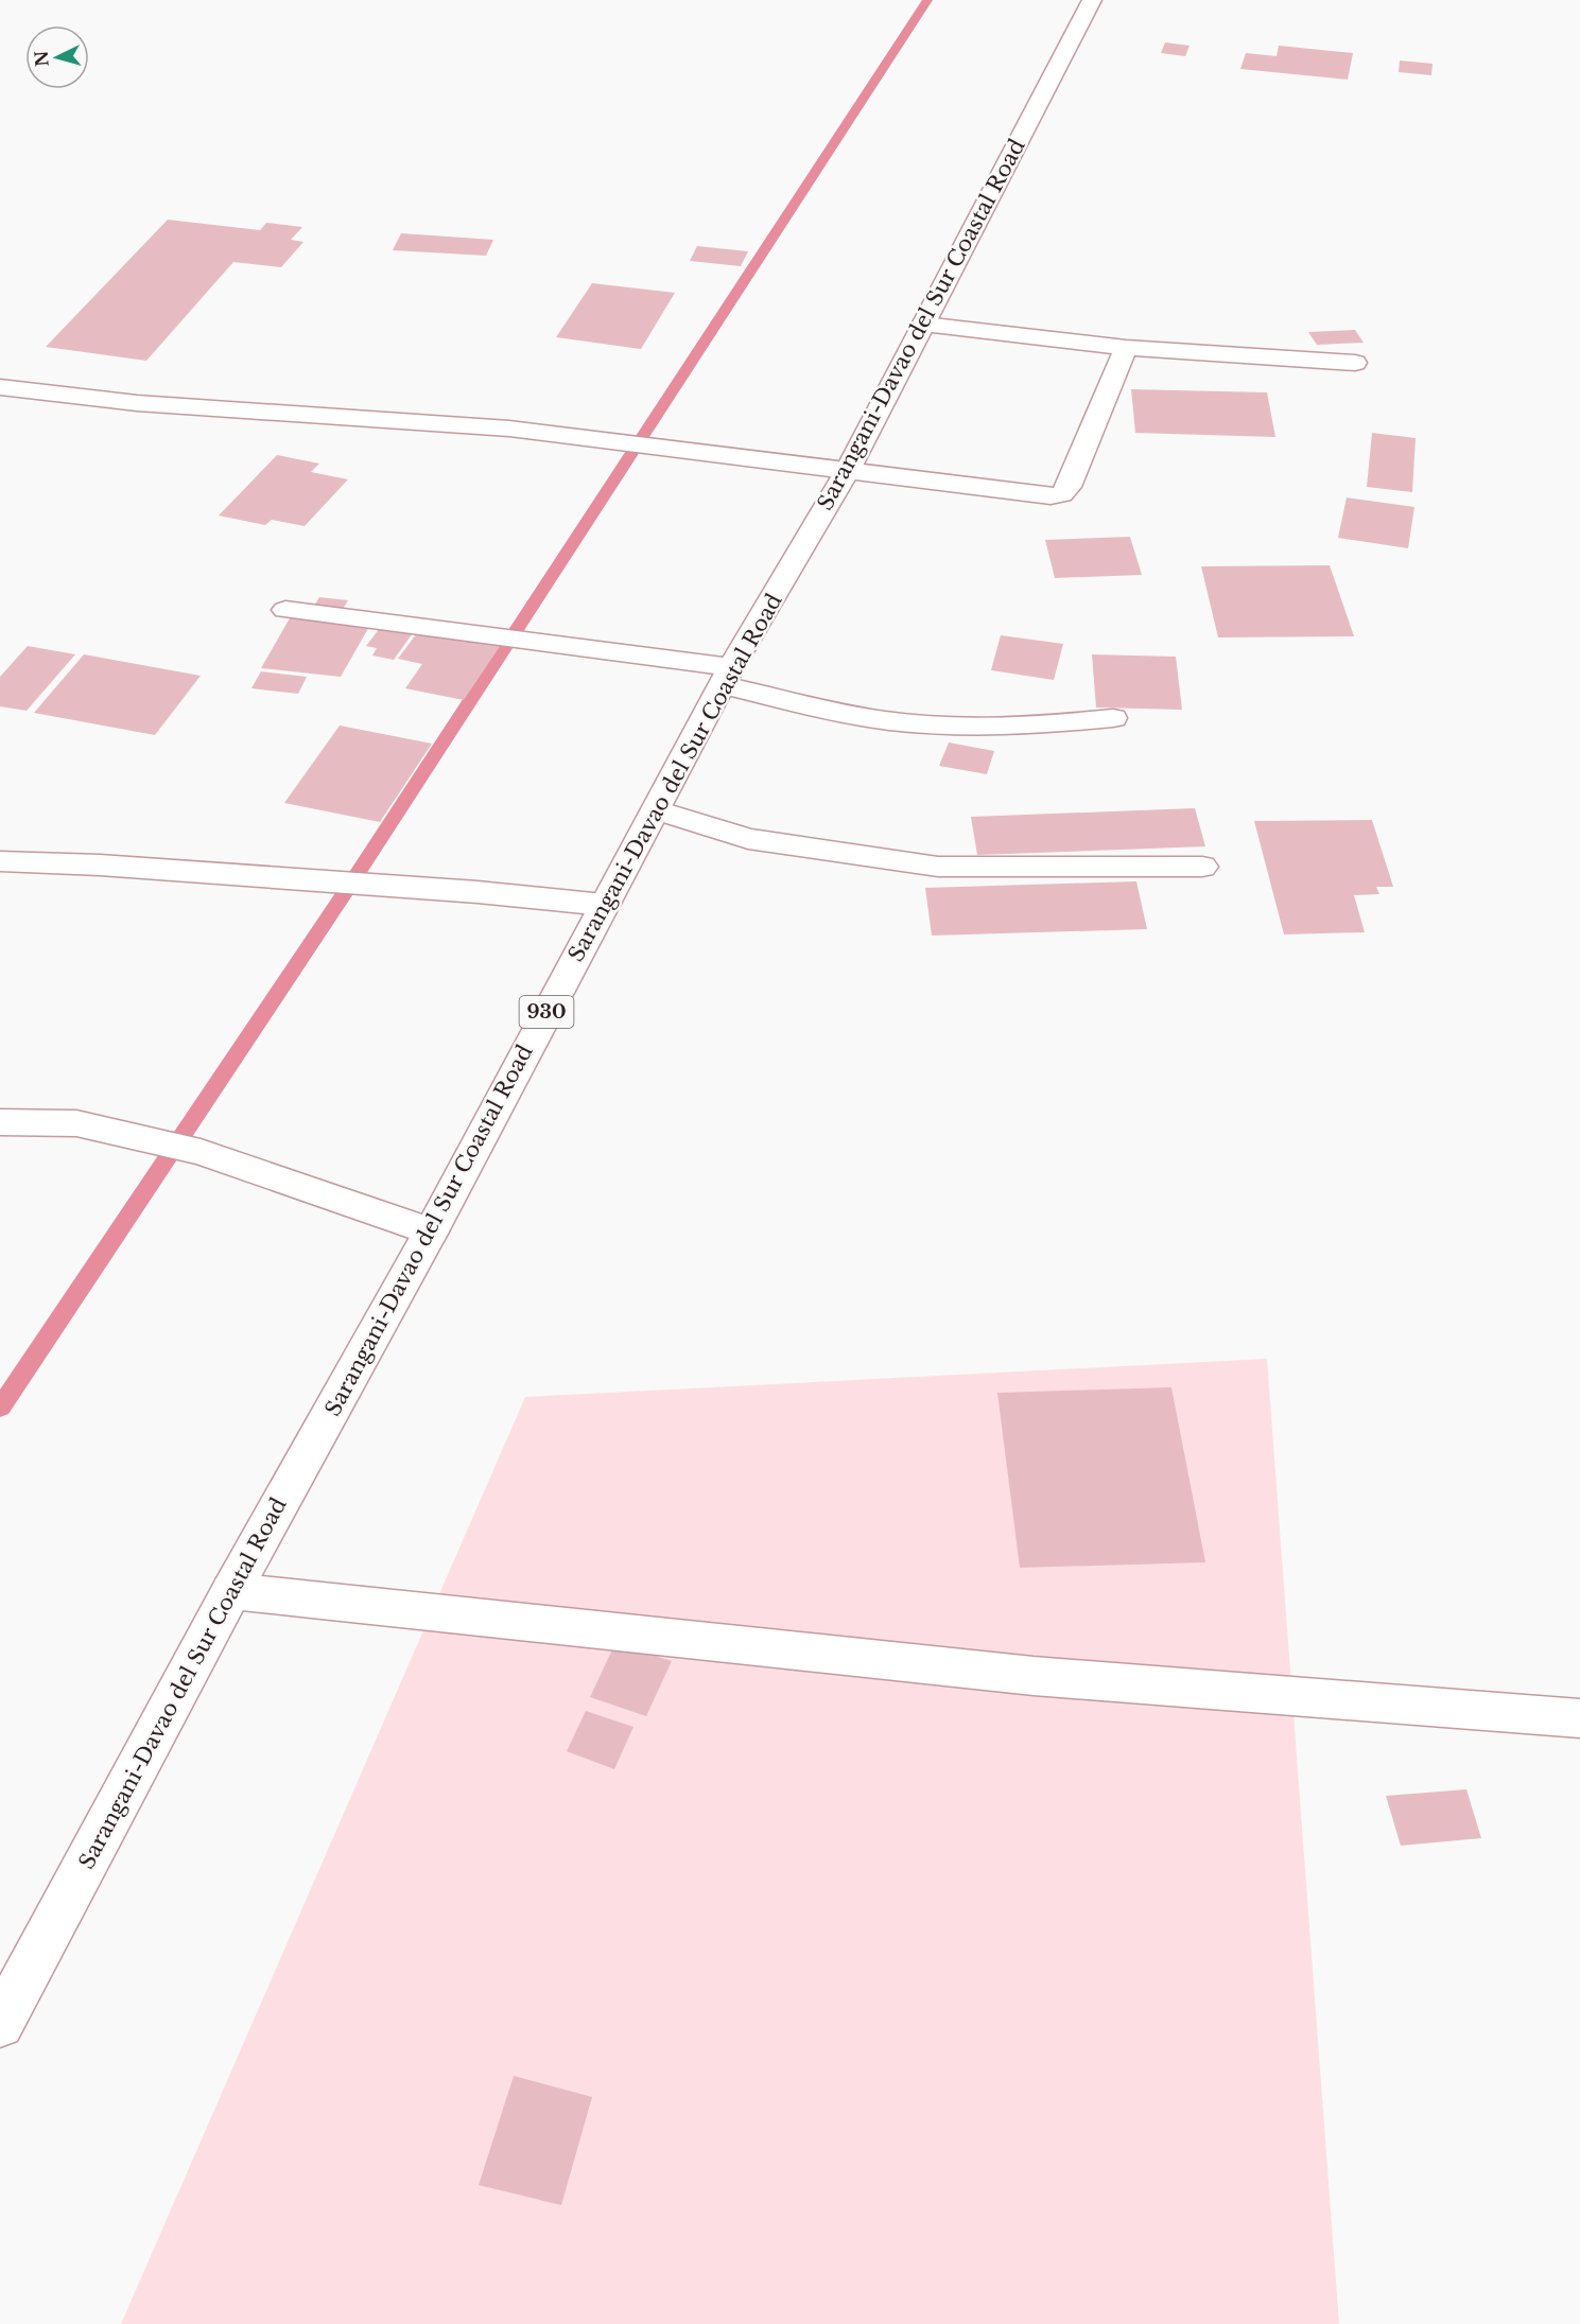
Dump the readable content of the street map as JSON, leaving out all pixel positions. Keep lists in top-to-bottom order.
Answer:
{
  "streets": {
    "street": ["Sarangani-Davao del Sur Coastal Road", "930"]
  },
  "north": "left"
}
